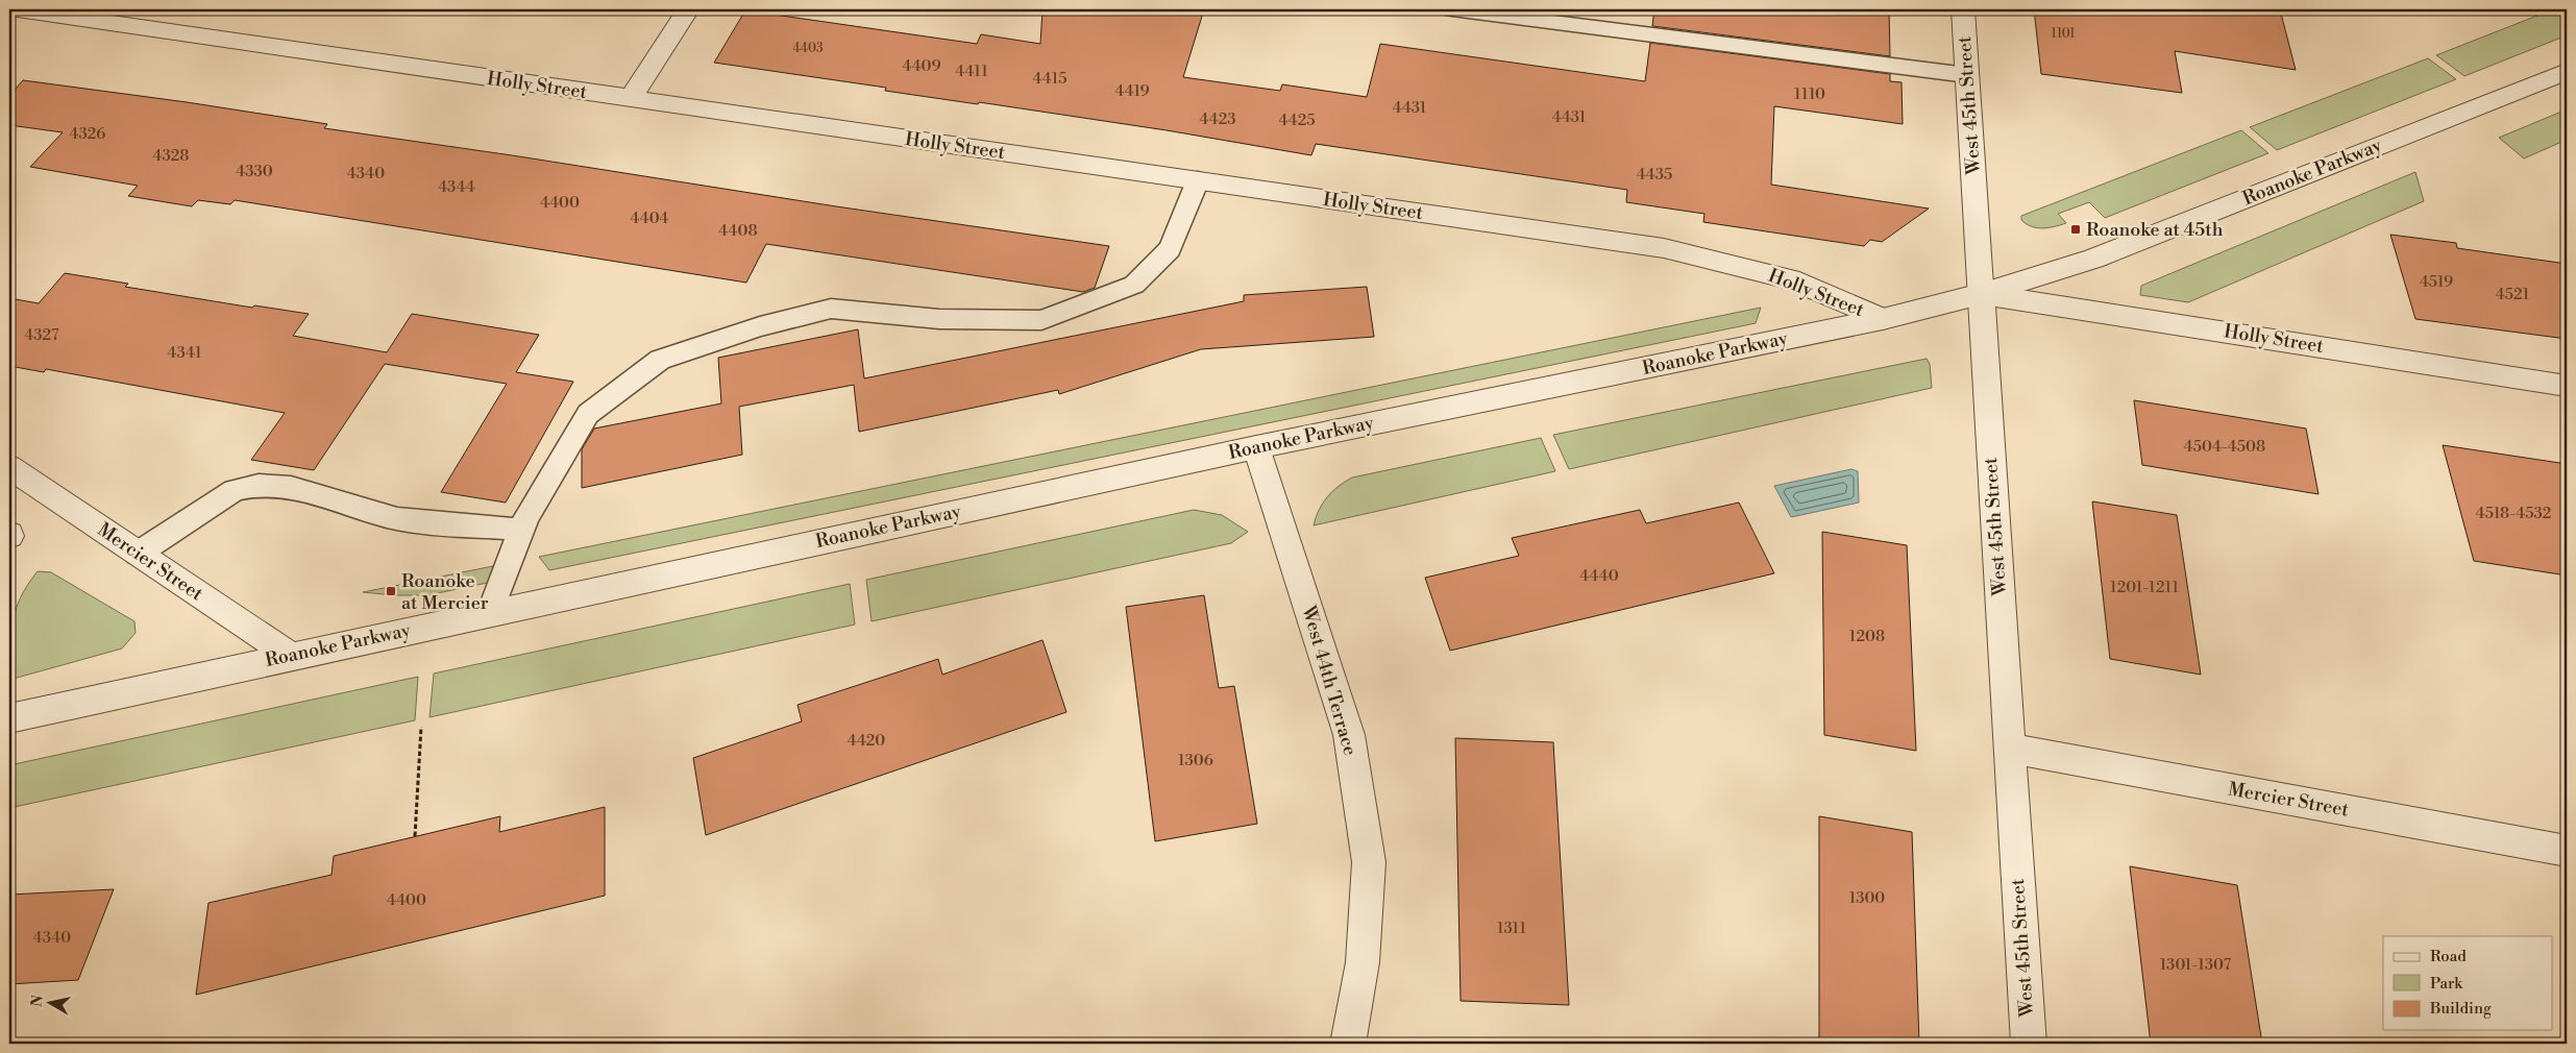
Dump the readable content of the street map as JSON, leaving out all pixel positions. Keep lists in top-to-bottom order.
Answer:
{
  "streets": {
    "street": [
      "Holly Street",
      "West 45th Street",
      "Roanoke Parkway",
      "Mercier Street",
      "West 44th Terrace"
    ]
  },
  "crossings": [
    ["Holly Street", "West 45th Street"],
    ["Holly Street", "Roanoke Parkway"],
    ["West 45th Street", "Roanoke Parkway"],
    ["West 45th Street", "Mercier Street"],
    ["Roanoke Parkway", "Mercier Street"],
    ["Roanoke Parkway", "West 44th Terrace"]
  ],
  "places": {
    "transit": ["Roanoke at 45th", "Roanoke at Mercier"]
  },
  "house_numbers": [
    "1101",
    "4403",
    "4409",
    "4411",
    "4415",
    "4419",
    "1110",
    "4431",
    "4431",
    "4423",
    "4425",
    "4326",
    "4328",
    "4330",
    "4340",
    "4435",
    "4344",
    "4400",
    "4404",
    "4408",
    "4519",
    "4521",
    "4327",
    "4341",
    "4504-4508",
    "4518-4532",
    "4440",
    "1201-1211",
    "1208",
    "4420",
    "1306",
    "1300",
    "4400",
    "1311",
    "4340",
    "1301-1307"
  ],
  "legend": ["Road", "Park", "Building"],
  "north": "left"
}
